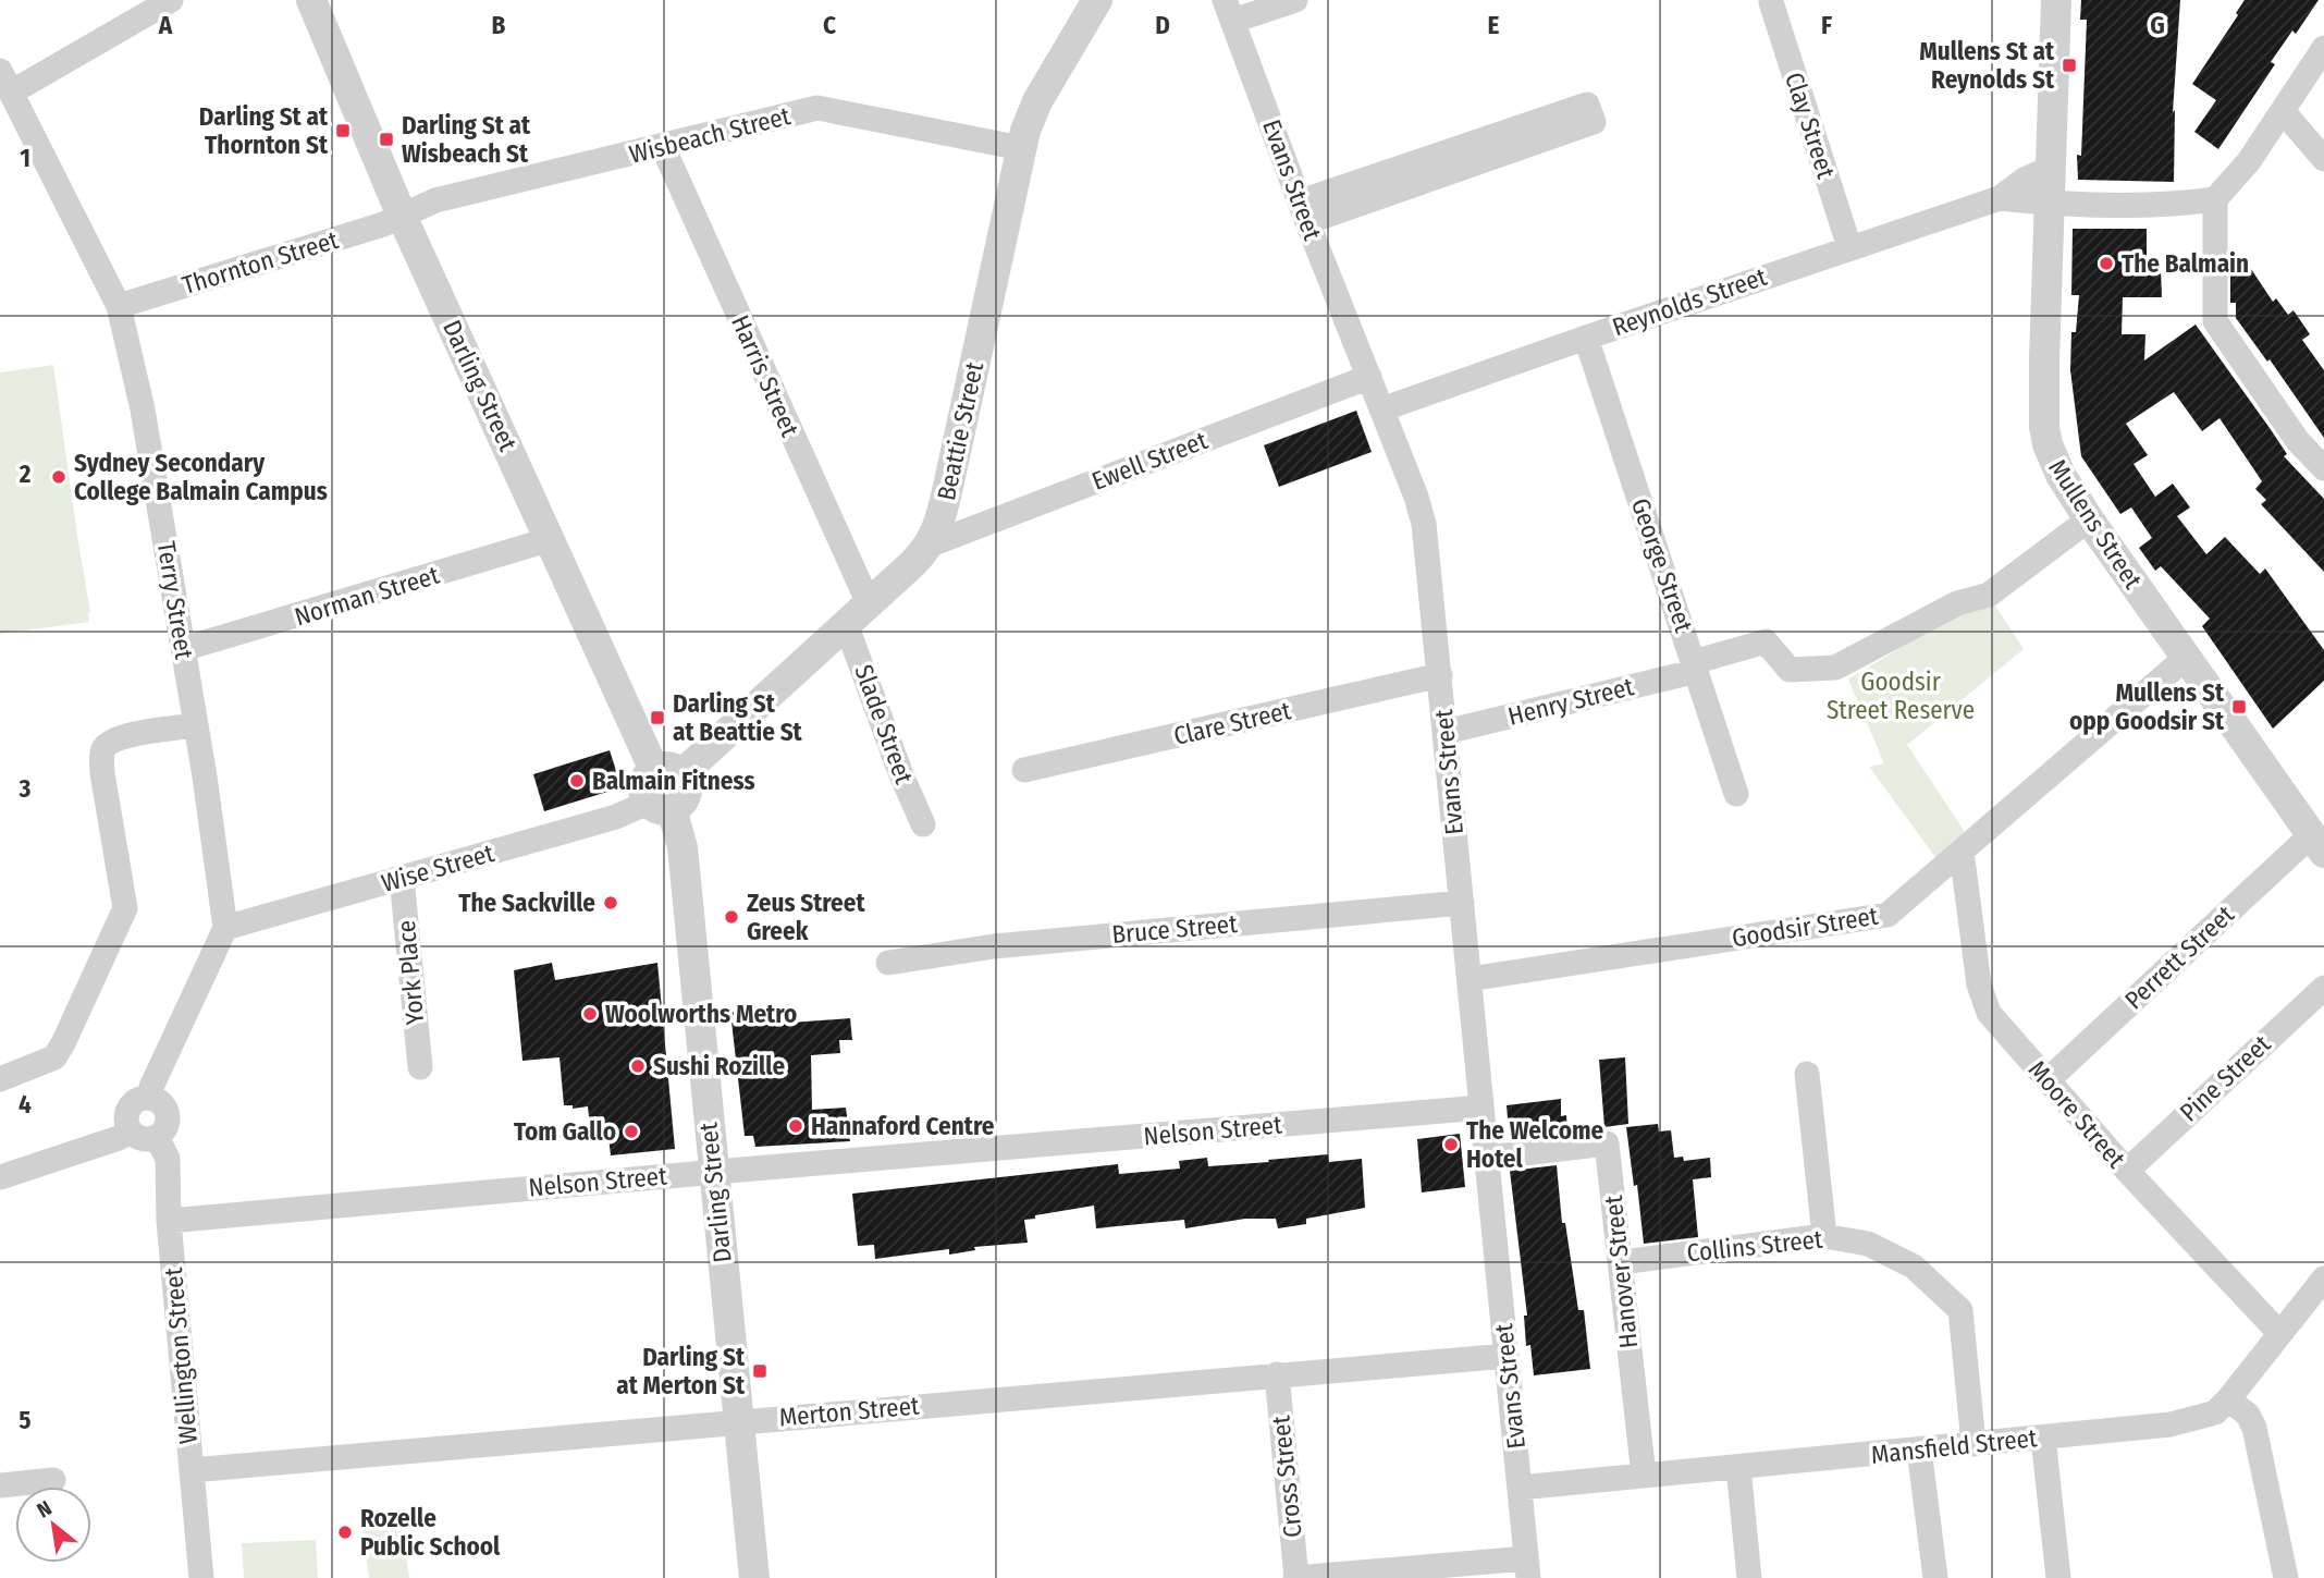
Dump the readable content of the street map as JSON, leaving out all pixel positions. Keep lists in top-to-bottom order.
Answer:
{
  "streets": {
    "street": [
      "Clay Street",
      "Wisbeach Street",
      "Evans Street",
      "Thornton Street",
      "Reynolds Street",
      "Harris Street",
      "Darling Street",
      "Beattie Street",
      "Ewell Street",
      "Mullens Street",
      "George Street",
      "Norman Street",
      "Terry Street",
      "Henry Street",
      "Clare Street",
      "Slade Street",
      "Wise Street",
      "Goodsir Street",
      "Bruce Street",
      "Perrett Street",
      "York Place",
      "Pine Street",
      "Moore Street",
      "Nelson Street",
      "Collins Street",
      "Hanover Street",
      "Wellington Street",
      "Merton Street",
      "Mansfield Street",
      "Cross Street"
    ]
  },
  "crossings": [
    ["Clay Street", "Reynolds Street"],
    ["Wisbeach Street", "Thornton Street"],
    ["Wisbeach Street", "Harris Street"],
    ["Wisbeach Street", "Darling Street"],
    ["Wisbeach Street", "Beattie Street"],
    ["Evans Street", "Reynolds Street"],
    ["Evans Street", "Ewell Street"],
    ["Evans Street", "Henry Street"],
    ["Evans Street", "Clare Street"],
    ["Evans Street", "Goodsir Street"],
    ["Evans Street", "Bruce Street"],
    ["Evans Street", "Nelson Street"],
    ["Evans Street", "Hanover Street"],
    ["Evans Street", "Merton Street"],
    ["Evans Street", "Mansfield Street"],
    ["Thornton Street", "Darling Street"],
    ["Thornton Street", "Terry Street"],
    ["Reynolds Street", "Mullens Street"],
    ["Reynolds Street", "George Street"],
    ["Harris Street", "Beattie Street"],
    ["Harris Street", "Slade Street"],
    ["Darling Street", "Beattie Street"],
    ["Darling Street", "Norman Street"],
    ["Darling Street", "Wise Street"],
    ["Darling Street", "Nelson Street"],
    ["Darling Street", "Merton Street"],
    ["Beattie Street", "Ewell Street"],
    ["Beattie Street", "Slade Street"],
    ["Mullens Street", "Henry Street"],
    ["Mullens Street", "Goodsir Street"],
    ["Mullens Street", "Perrett Street"],
    ["George Street", "Henry Street"],
    ["Norman Street", "Terry Street"],
    ["Terry Street", "Wise Street"],
    ["Wise Street", "York Place"],
    ["Goodsir Street", "Moore Street"],
    ["Perrett Street", "Moore Street"],
    ["Pine Street", "Moore Street"],
    ["Moore Street", "Mansfield Street"],
    ["Nelson Street", "Wellington Street"],
    ["Collins Street", "Hanover Street"],
    ["Collins Street", "Mansfield Street"],
    ["Hanover Street", "Mansfield Street"],
    ["Wellington Street", "Merton Street"],
    ["Merton Street", "Cross Street"]
  ],
  "parks": ["Goodsir Street Reserve"],
  "places": {
    "transit": [
      "Mullens St at Reynolds St",
      "Darling St at Thornton St",
      "Darling St at Wisbeach St",
      "Mullens St opp Goodsir St",
      "Darling St at Beattie St",
      "Darling St at Merton St"
    ],
    "other": [
      "The Balmain",
      "Sydney Secondary College Balmain Campus",
      "Balmain Fitness",
      "The Sackville",
      "Zeus Street Greek",
      "Woolworths Metro",
      "Sushi Rozille",
      "Hannaford Centre",
      "Tom Gallo",
      "The Welcome Hotel",
      "Rozelle Public School"
    ]
  },
  "north": "top left",
  "grid": {
    "columns": [
      "A",
      "B",
      "C",
      "D",
      "E",
      "F",
      "G"
    ],
    "rows": [
      "1",
      "2",
      "3",
      "4",
      "5"
    ]
  }
}
